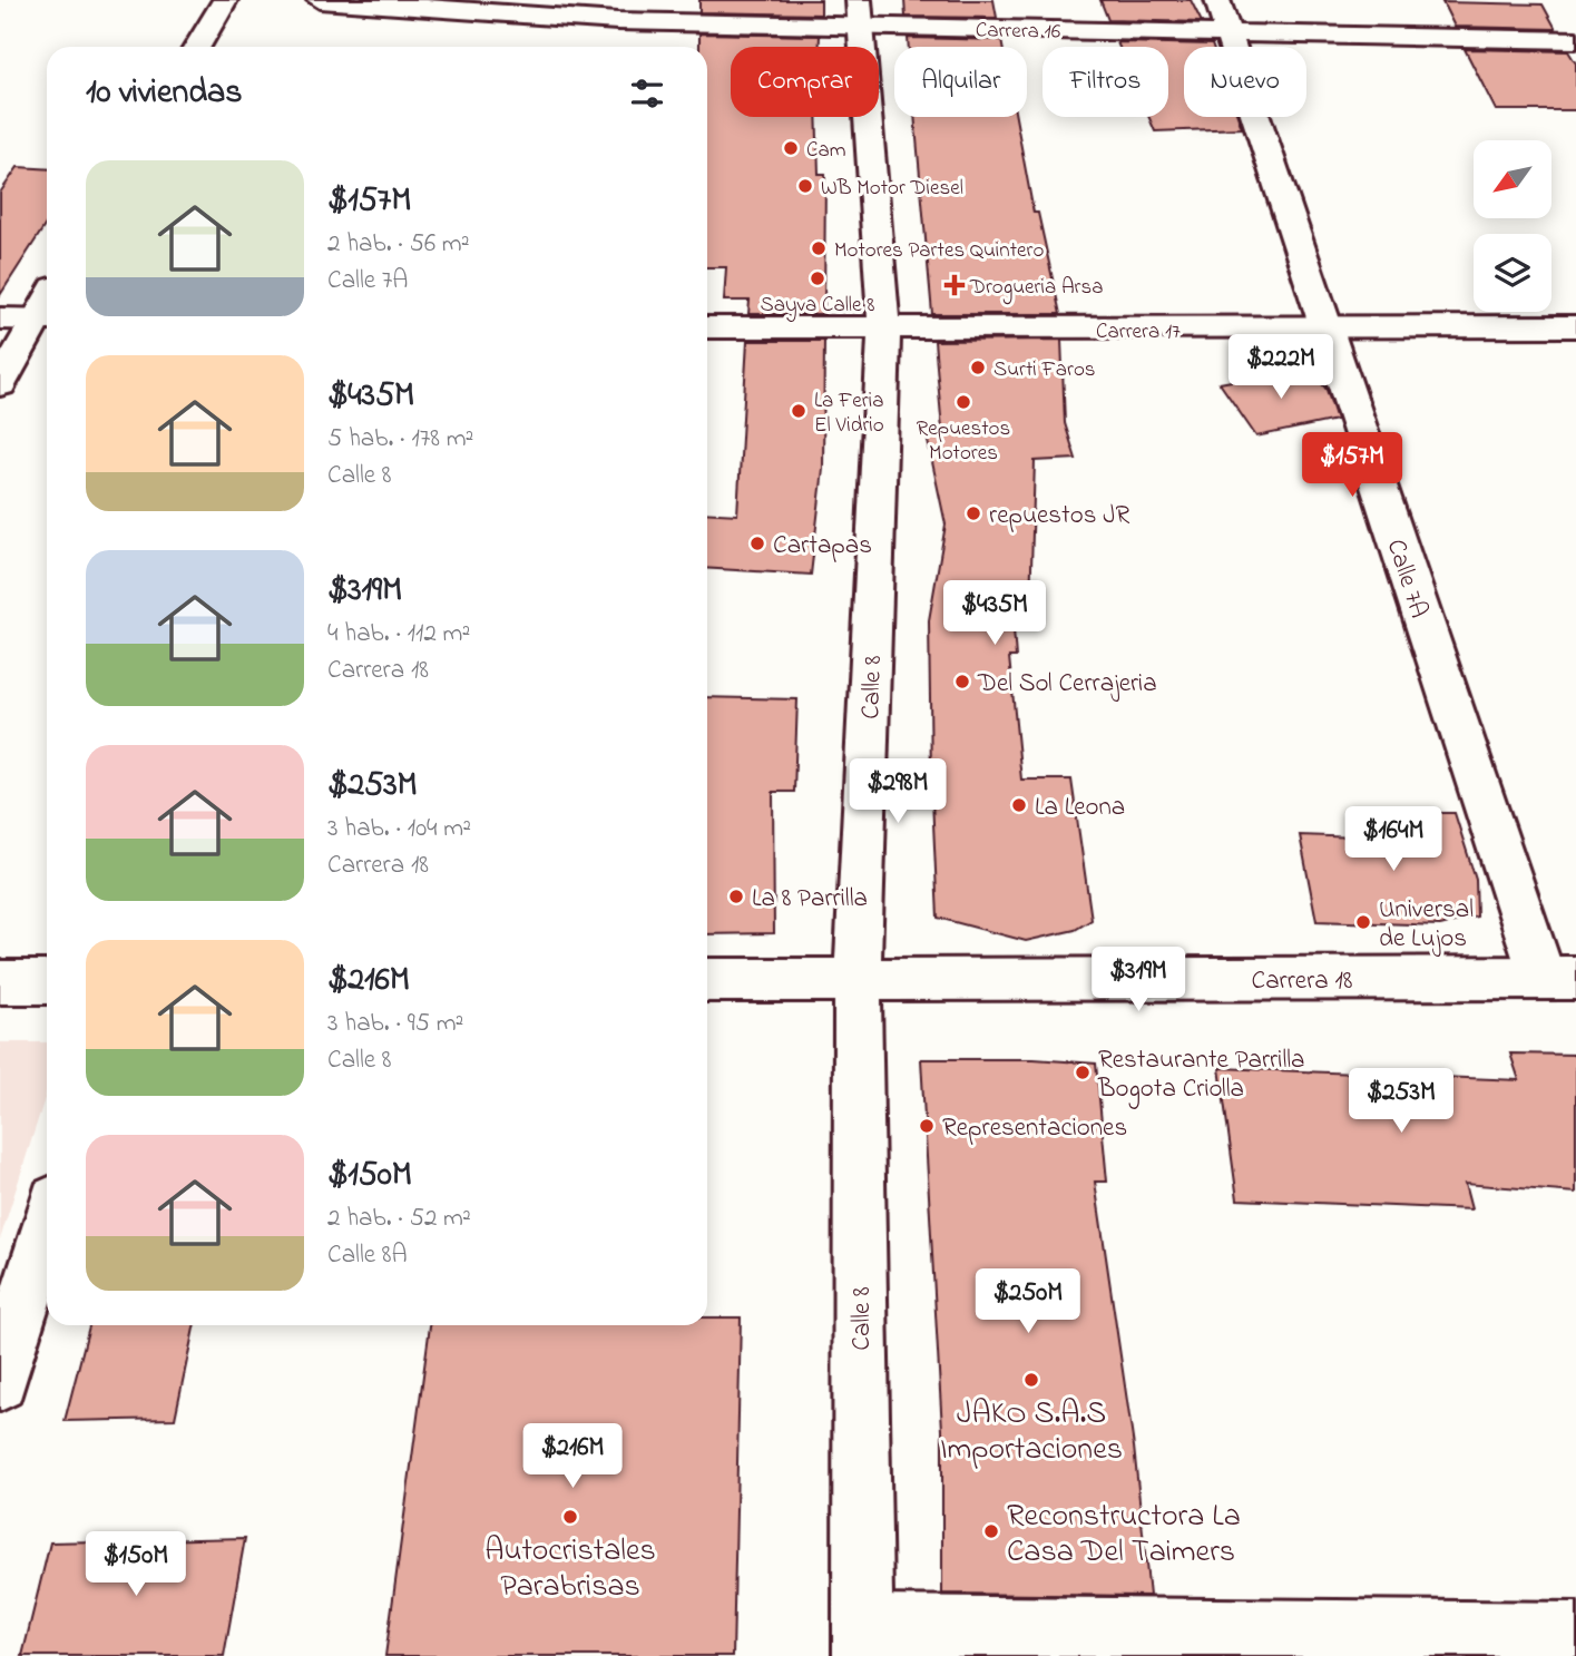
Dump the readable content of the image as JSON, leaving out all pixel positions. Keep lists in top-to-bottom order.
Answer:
{
  "streets": {
    "street": [
      "Carrera 16",
      "Carrera 17",
      "Calle 7A",
      "Calle 8",
      "Carrera 18"
    ]
  },
  "crossings": [
    ["Carrera 16", "Calle 7A"],
    ["Carrera 16", "Calle 8"],
    ["Carrera 17", "Calle 7A"],
    ["Carrera 17", "Calle 8"],
    ["Calle 7A", "Carrera 18"],
    ["Calle 8", "Carrera 18"]
  ],
  "places": {
    "other": [
      "Cam",
      "WB Motor Diesel",
      "Motores Partes Quintero",
      "Sayva Calle 8",
      "Surti Faros",
      "Repuestos Motores",
      "La Feria El Vidrio",
      "repuestos JR",
      "Cartapas",
      "Del Sol Cerrajeria",
      "La Leona",
      "La 8 Parrilla",
      "Universal de Lujos",
      "Restaurante Parrilla Bogota Criolla",
      "Representaciones",
      "JAKO S.A.S Importaciones",
      "Autocristales Parabrisas",
      "Reconstructora La Casa Del Taimers"
    ],
    "health": ["Drogueria Arsa"]
  },
  "north": "bottom left",
  "page": {
    "chip": [
      "Comprar",
      "Alquilar",
      "Filtros",
      "Nuevo"
    ],
    "heading": "10 viviendas",
    "list": [
      {
        "name": "$157M",
        "note": "2 hab. · 56 m² · Calle 7A"
      },
      {
        "name": "$435M",
        "note": "5 hab. · 178 m² · Calle 8"
      },
      {
        "name": "$319M",
        "note": "4 hab. · 112 m² · Carrera 18"
      },
      {
        "name": "$253M",
        "note": "3 hab. · 104 m² · Carrera 18"
      },
      {
        "name": "$216M",
        "note": "3 hab. · 95 m² · Calle 8"
      },
      {
        "name": "$150M",
        "note": "2 hab. · 52 m² · Calle 8A"
      }
    ],
    "price": [
      "$222M",
      "$157M",
      "$435M",
      "$298M",
      "$164M",
      "$319M",
      "$253M",
      "$250M",
      "$216M",
      "$150M"
    ]
  }
}
